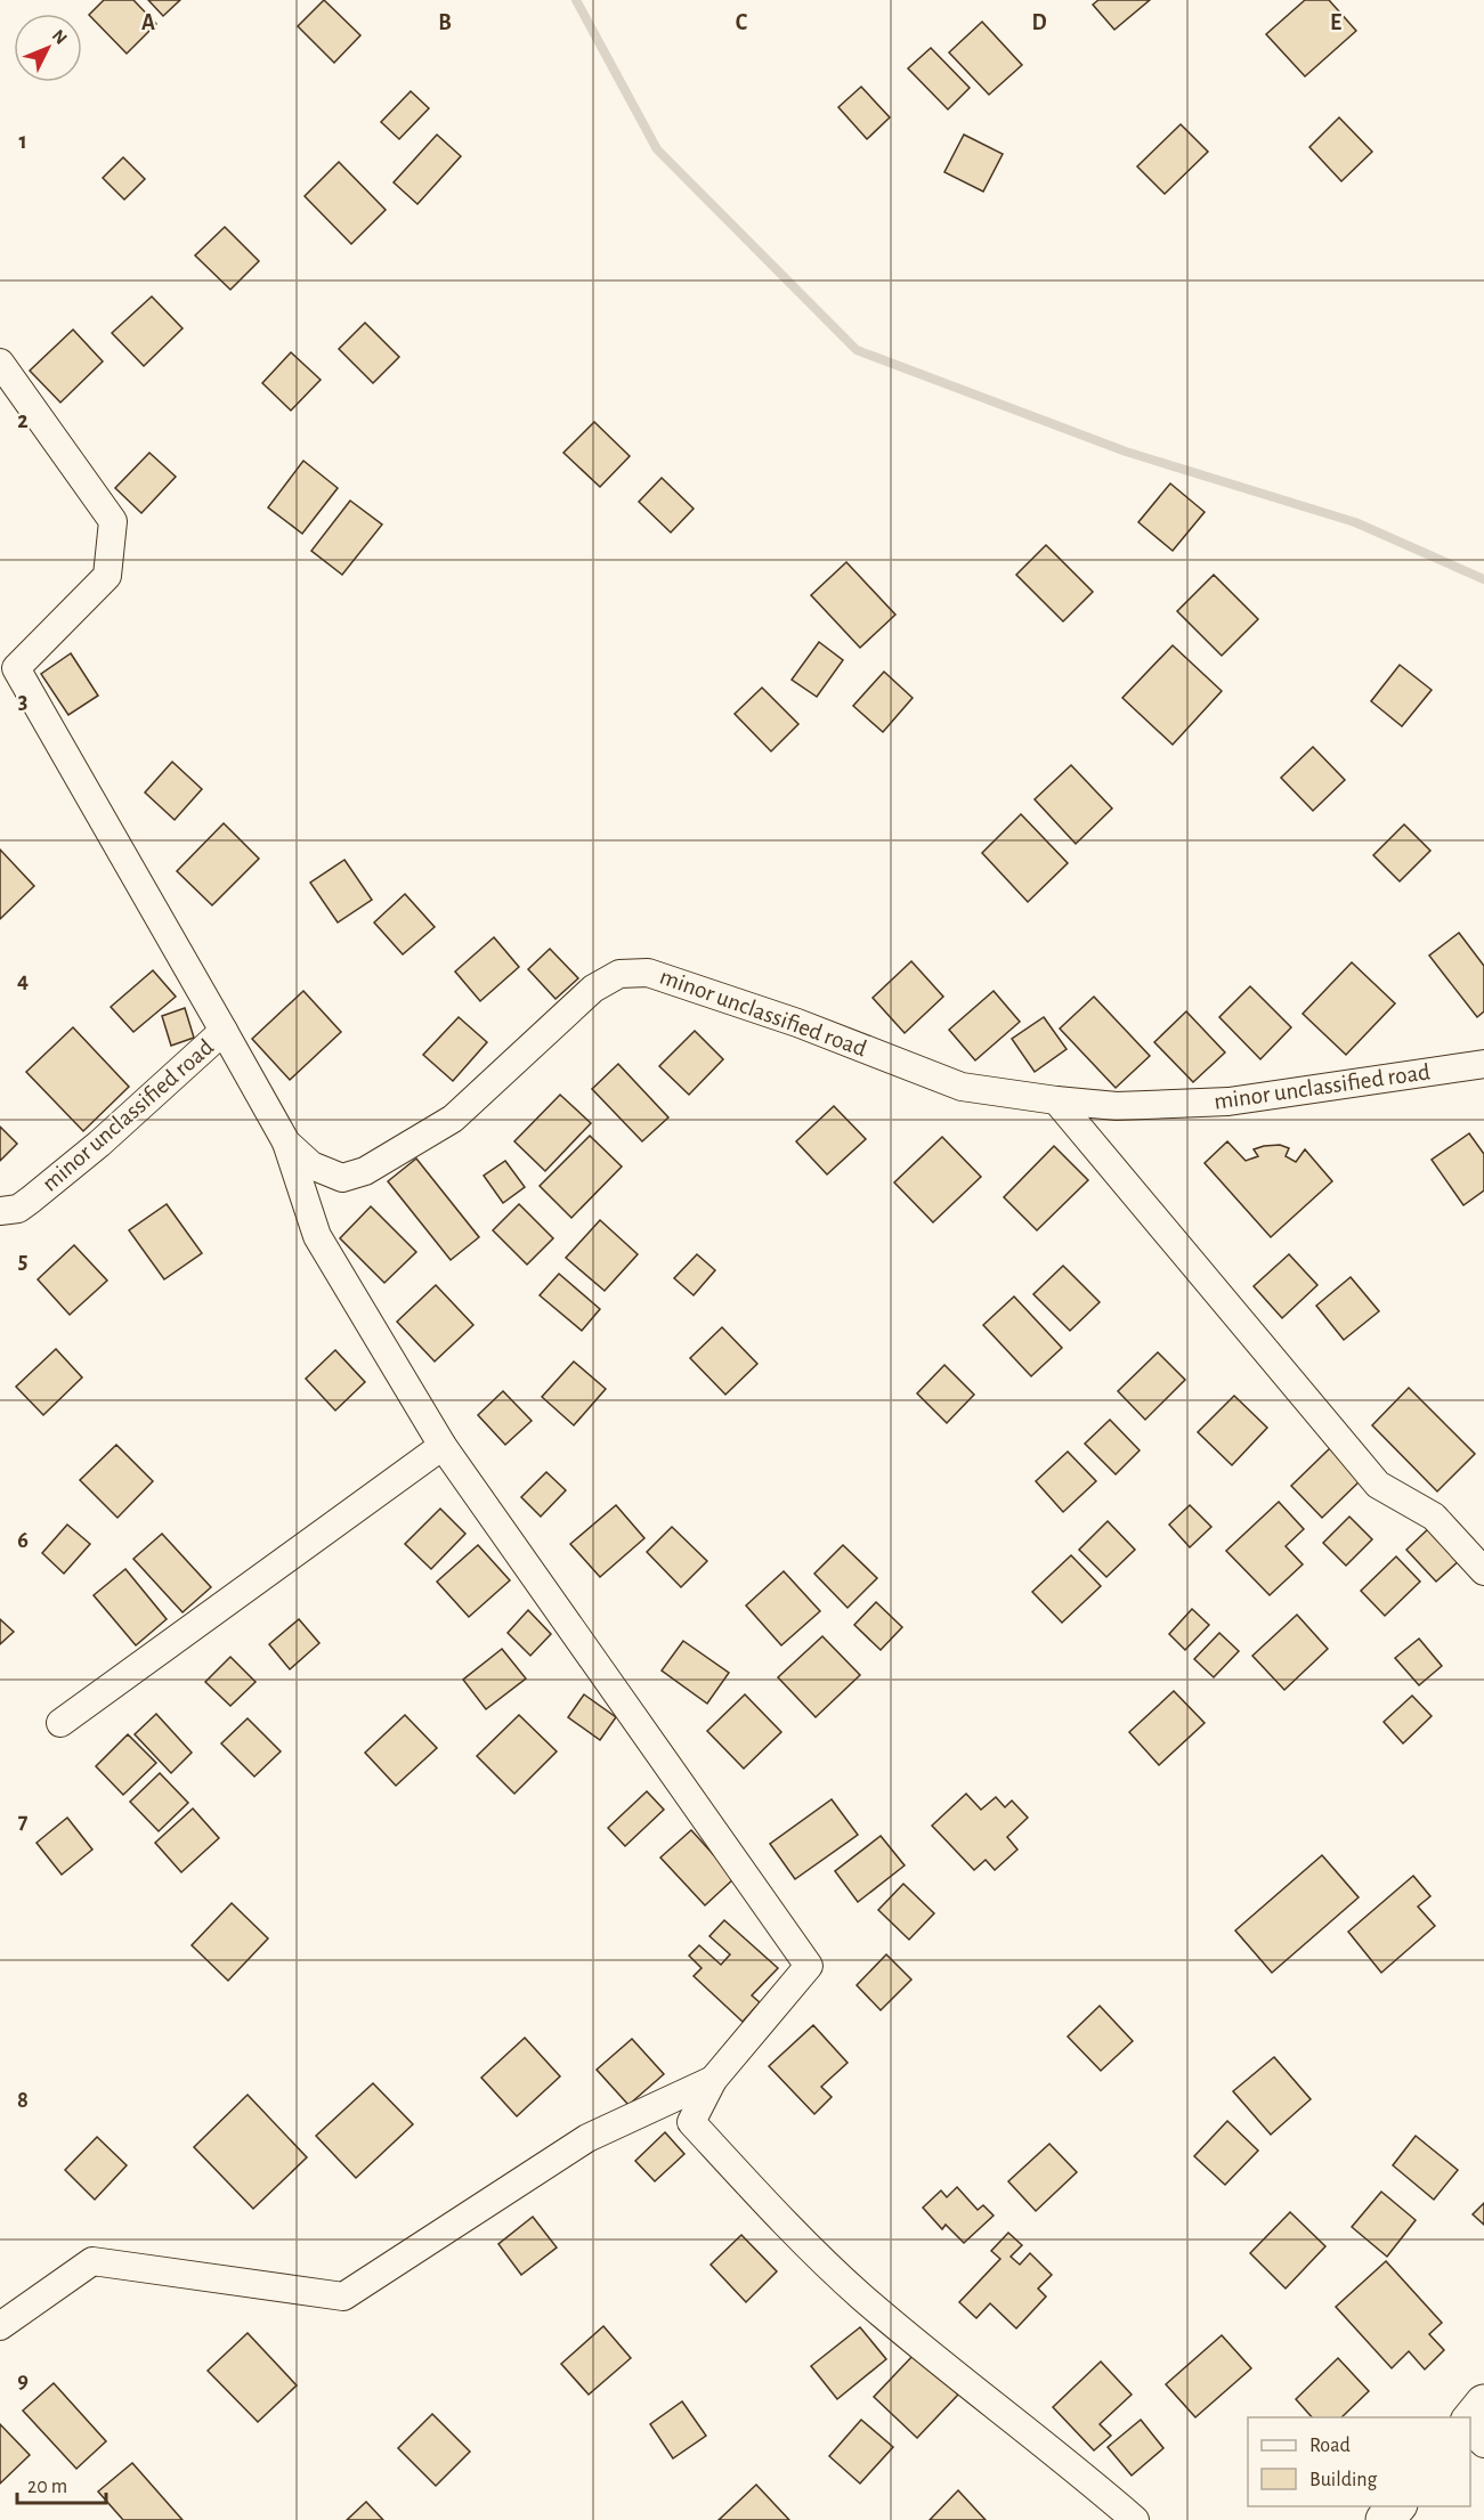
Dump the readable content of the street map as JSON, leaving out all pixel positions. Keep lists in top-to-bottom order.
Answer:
{
  "streets": {
    "street": ["minor unclassified road"]
  },
  "legend": ["Road", "Building"],
  "scale_bar": "20 m",
  "north": "top right",
  "grid": {
    "columns": [
      "A",
      "B",
      "C",
      "D",
      "E"
    ],
    "rows": [
      "1",
      "2",
      "3",
      "4",
      "5",
      "6",
      "7",
      "8",
      "9"
    ]
  }
}
